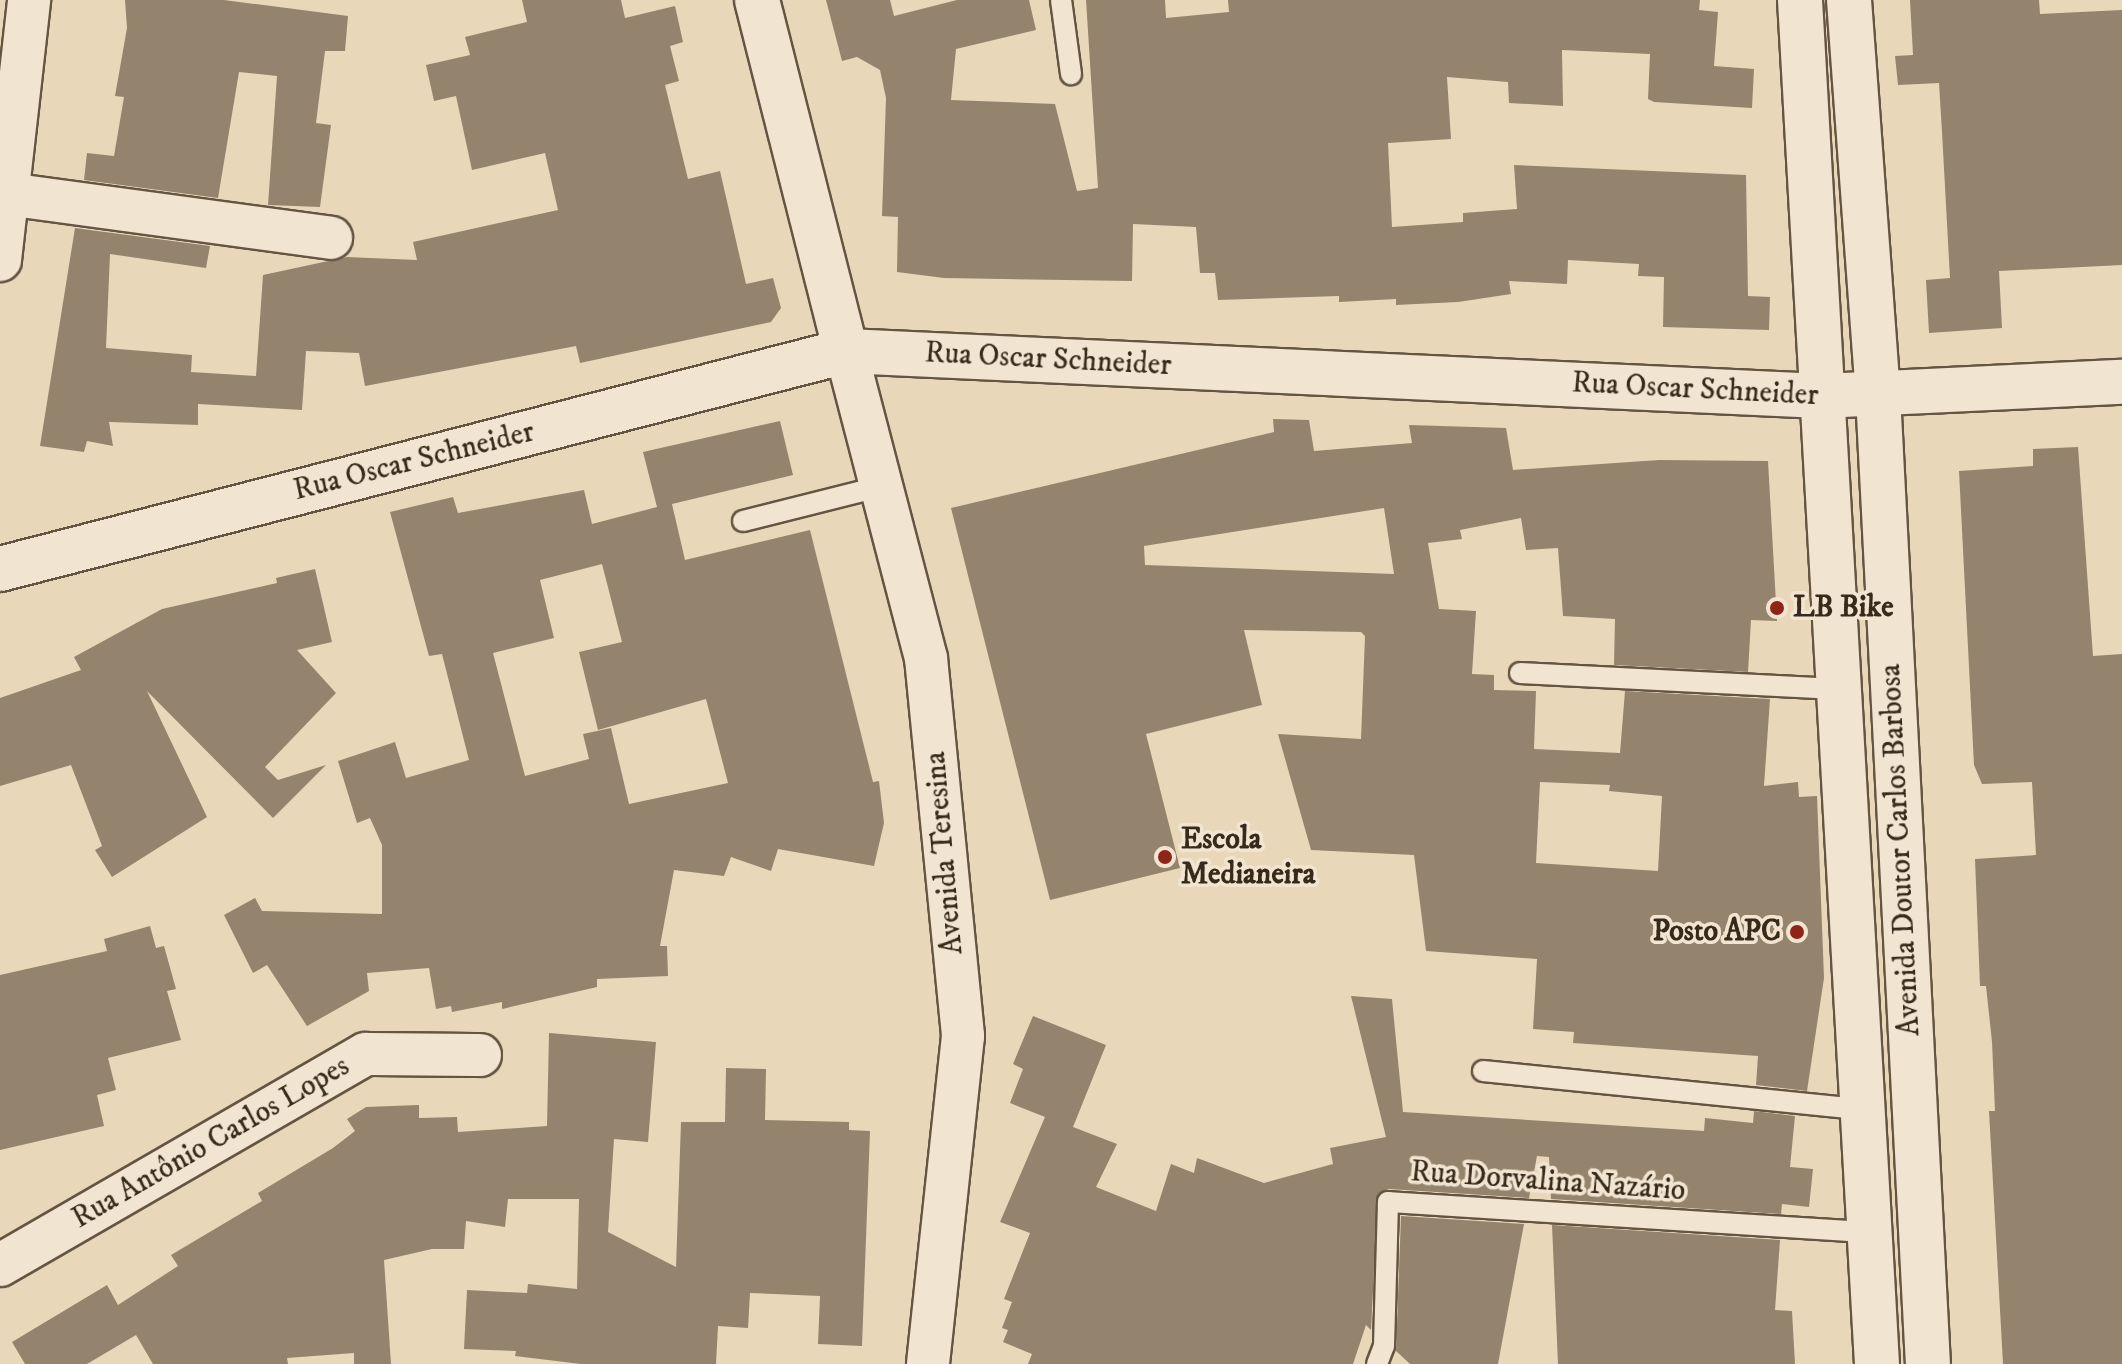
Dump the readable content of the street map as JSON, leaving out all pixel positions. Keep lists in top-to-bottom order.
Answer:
{
  "streets": {
    "street": [
      "Rua Oscar Schneider",
      "Avenida Doutor Carlos Barbosa",
      "Avenida Teresina",
      "Rua Antônio Carlos Lopes"
    ],
    "lane": ["Rua Dorvalina Nazário"]
  },
  "crossings": [
    ["Rua Oscar Schneider", "Avenida Doutor Carlos Barbosa"],
    ["Rua Oscar Schneider", "Avenida Teresina"],
    ["Avenida Doutor Carlos Barbosa", "Rua Dorvalina Nazário"]
  ],
  "places": ["LB Bike", "Escola Medianeira", "Posto APC"]
}
